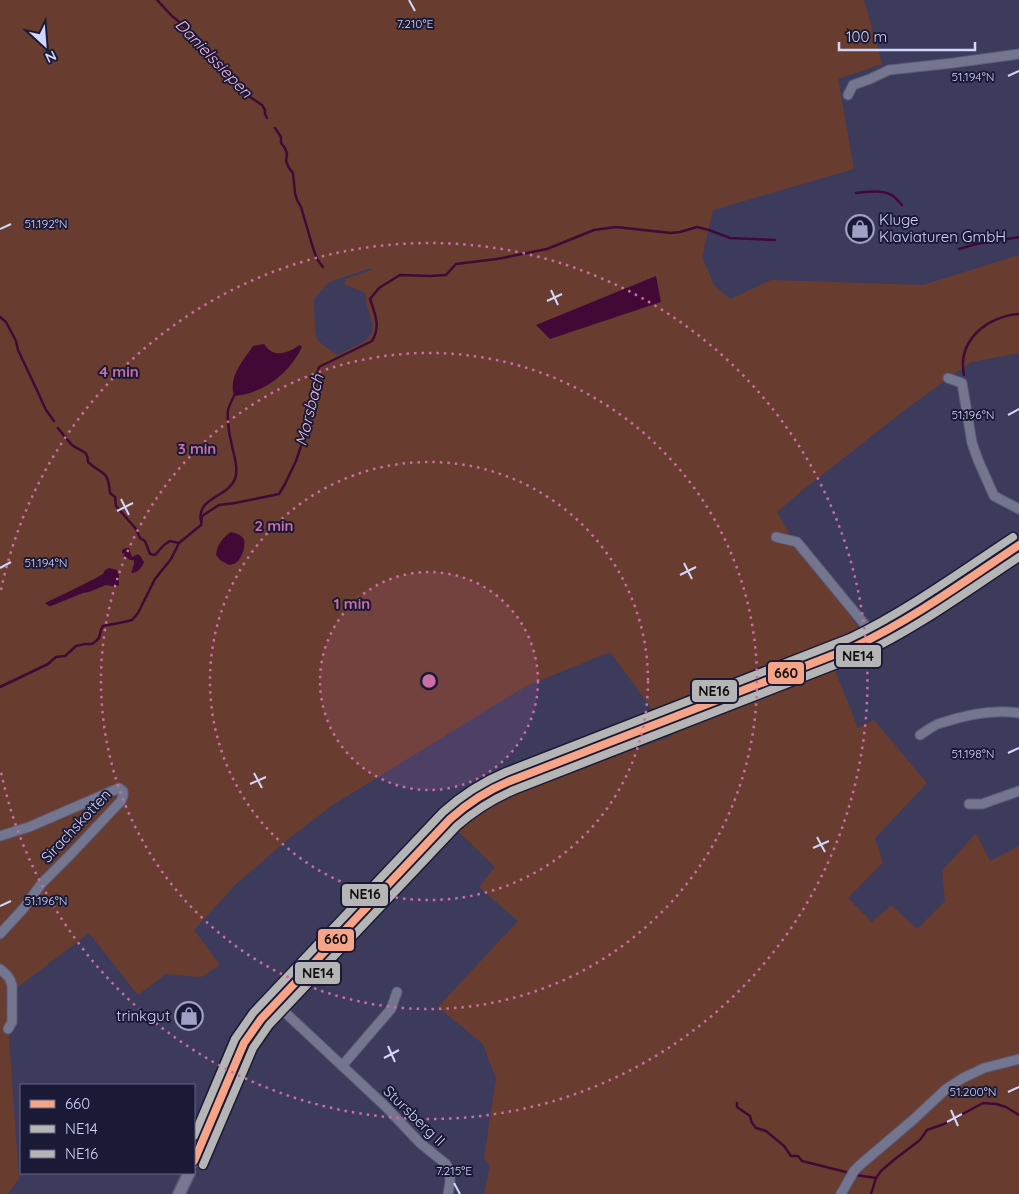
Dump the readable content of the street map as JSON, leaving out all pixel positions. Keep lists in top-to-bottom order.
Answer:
{
  "streets": {
    "street": ["Sirachskotten", "Stursberg II"]
  },
  "water": ["Danielssiepen", "Morsbach"],
  "places": {
    "shop": ["Kluge Klaviaturen GmbH", "trinkgut"]
  },
  "lines": ["transit line NE16", "transit line 660", "transit line NE14"],
  "legend": ["660", "NE14", "NE16"],
  "scale_bar": "100 m",
  "north": "bottom right",
  "coordinates": [
    "7.210°E",
    "51.194°N",
    "51.192°N",
    "51.196°N",
    "51.198°N",
    "51.200°N",
    "7.215°E"
  ],
  "rings": [
    "4 min",
    "3 min",
    "2 min",
    "1 min"
  ]
}
